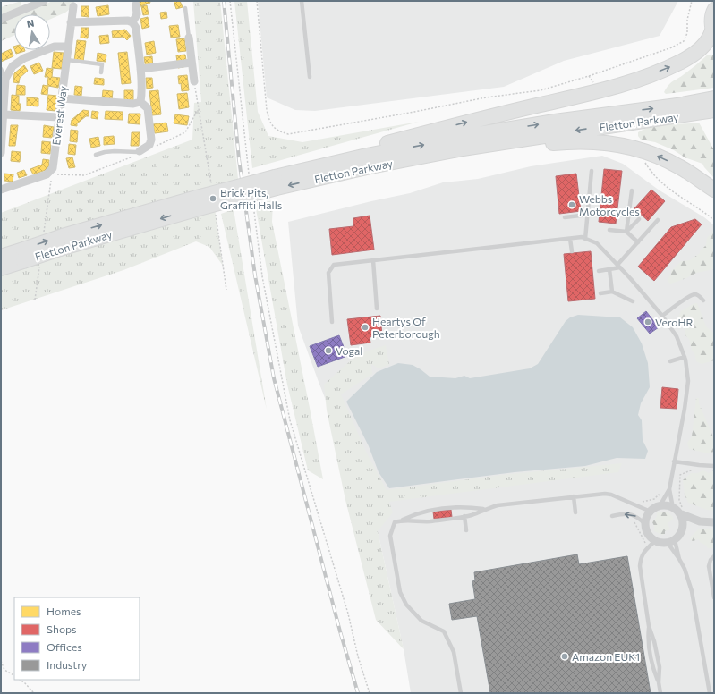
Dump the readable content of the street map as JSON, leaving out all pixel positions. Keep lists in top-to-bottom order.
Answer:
{
  "streets": {
    "highway": ["Fletton Parkway"],
    "street": ["Everest Way"]
  },
  "places": [
    "Brick Pits, Graffiti Halls",
    "Webbs Motorcycles",
    "VeroHR",
    "Heartys Of Peterborough",
    "Vogal",
    "Amazon EUK1"
  ],
  "legend": [
    "Homes",
    "Shops",
    "Offices",
    "Industry"
  ],
  "north": "top"
}
